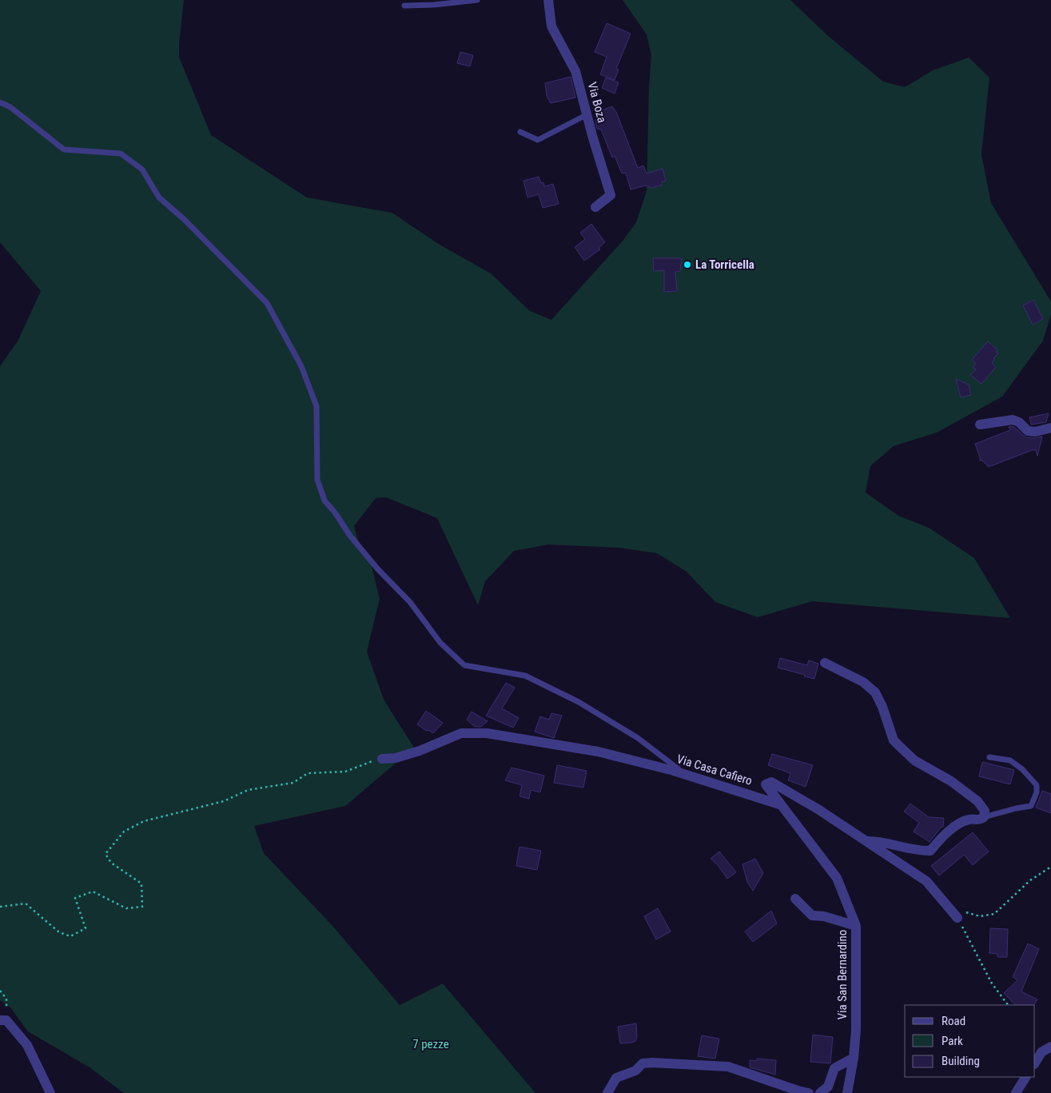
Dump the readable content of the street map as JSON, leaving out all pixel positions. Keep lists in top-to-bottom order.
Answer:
{
  "streets": {
    "street": ["Via Boza", "Via Casa Cafiero", "Via San Bernardino"]
  },
  "crossings": [
    ["Via Casa Cafiero", "Via San Bernardino"]
  ],
  "parks": ["7 pezze"],
  "places": ["La Torricella"],
  "legend": ["Road", "Park", "Building"]
}
